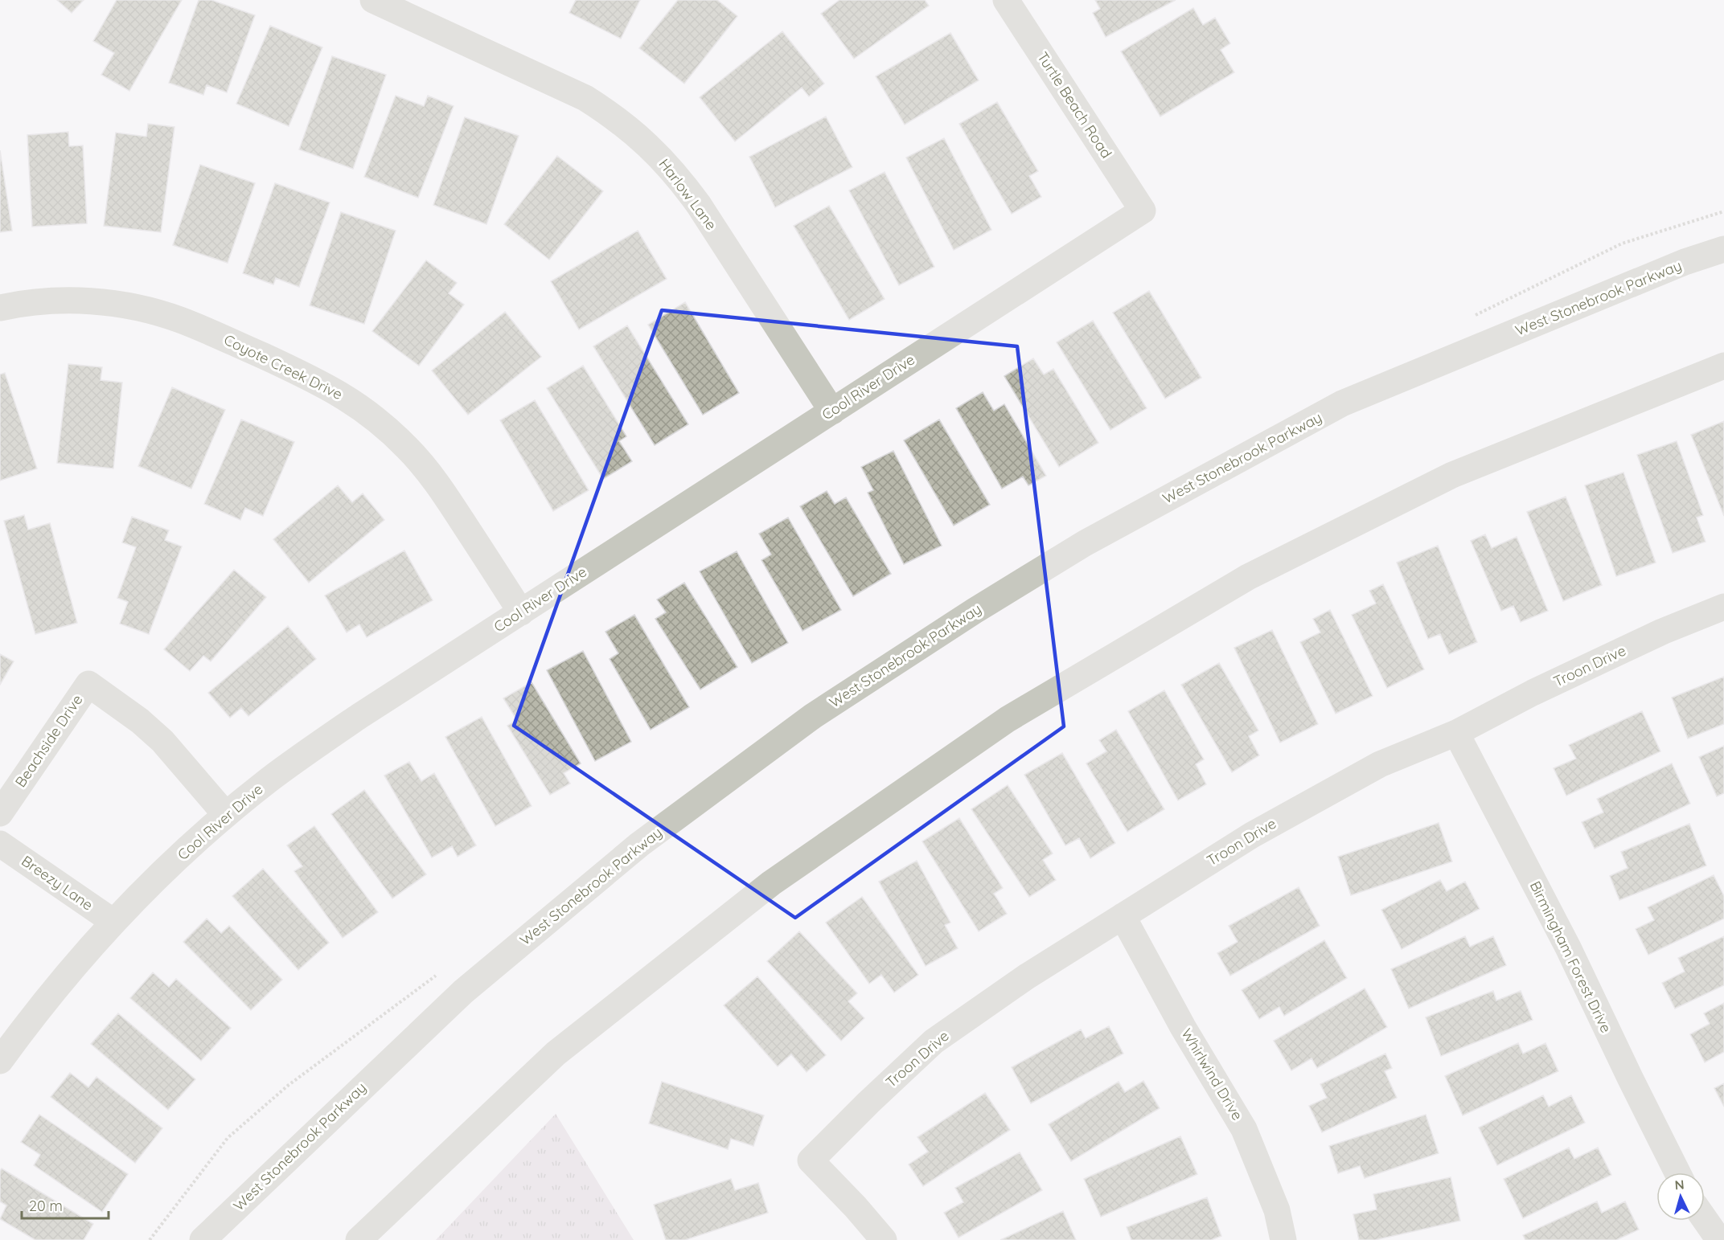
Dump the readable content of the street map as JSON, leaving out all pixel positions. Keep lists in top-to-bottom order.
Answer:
{
  "streets": {
    "street": [
      "Turtle Beach Road",
      "Harlow Lane",
      "West Stonebrook Parkway",
      "Coyote Creek Drive",
      "Cool River Drive",
      "Troon Drive",
      "Beachside Drive",
      "Breezy Lane",
      "Birmingham Forest Drive",
      "Whirlwind Drive"
    ]
  },
  "crossings": [
    ["Turtle Beach Road", "Cool River Drive"],
    ["Harlow Lane", "Cool River Drive"],
    ["Coyote Creek Drive", "Cool River Drive"],
    ["Cool River Drive", "Beachside Drive"],
    ["Cool River Drive", "Breezy Lane"],
    ["Troon Drive", "Birmingham Forest Drive"],
    ["Troon Drive", "Whirlwind Drive"]
  ],
  "scale_bar": "20 m",
  "north": "top"
}
